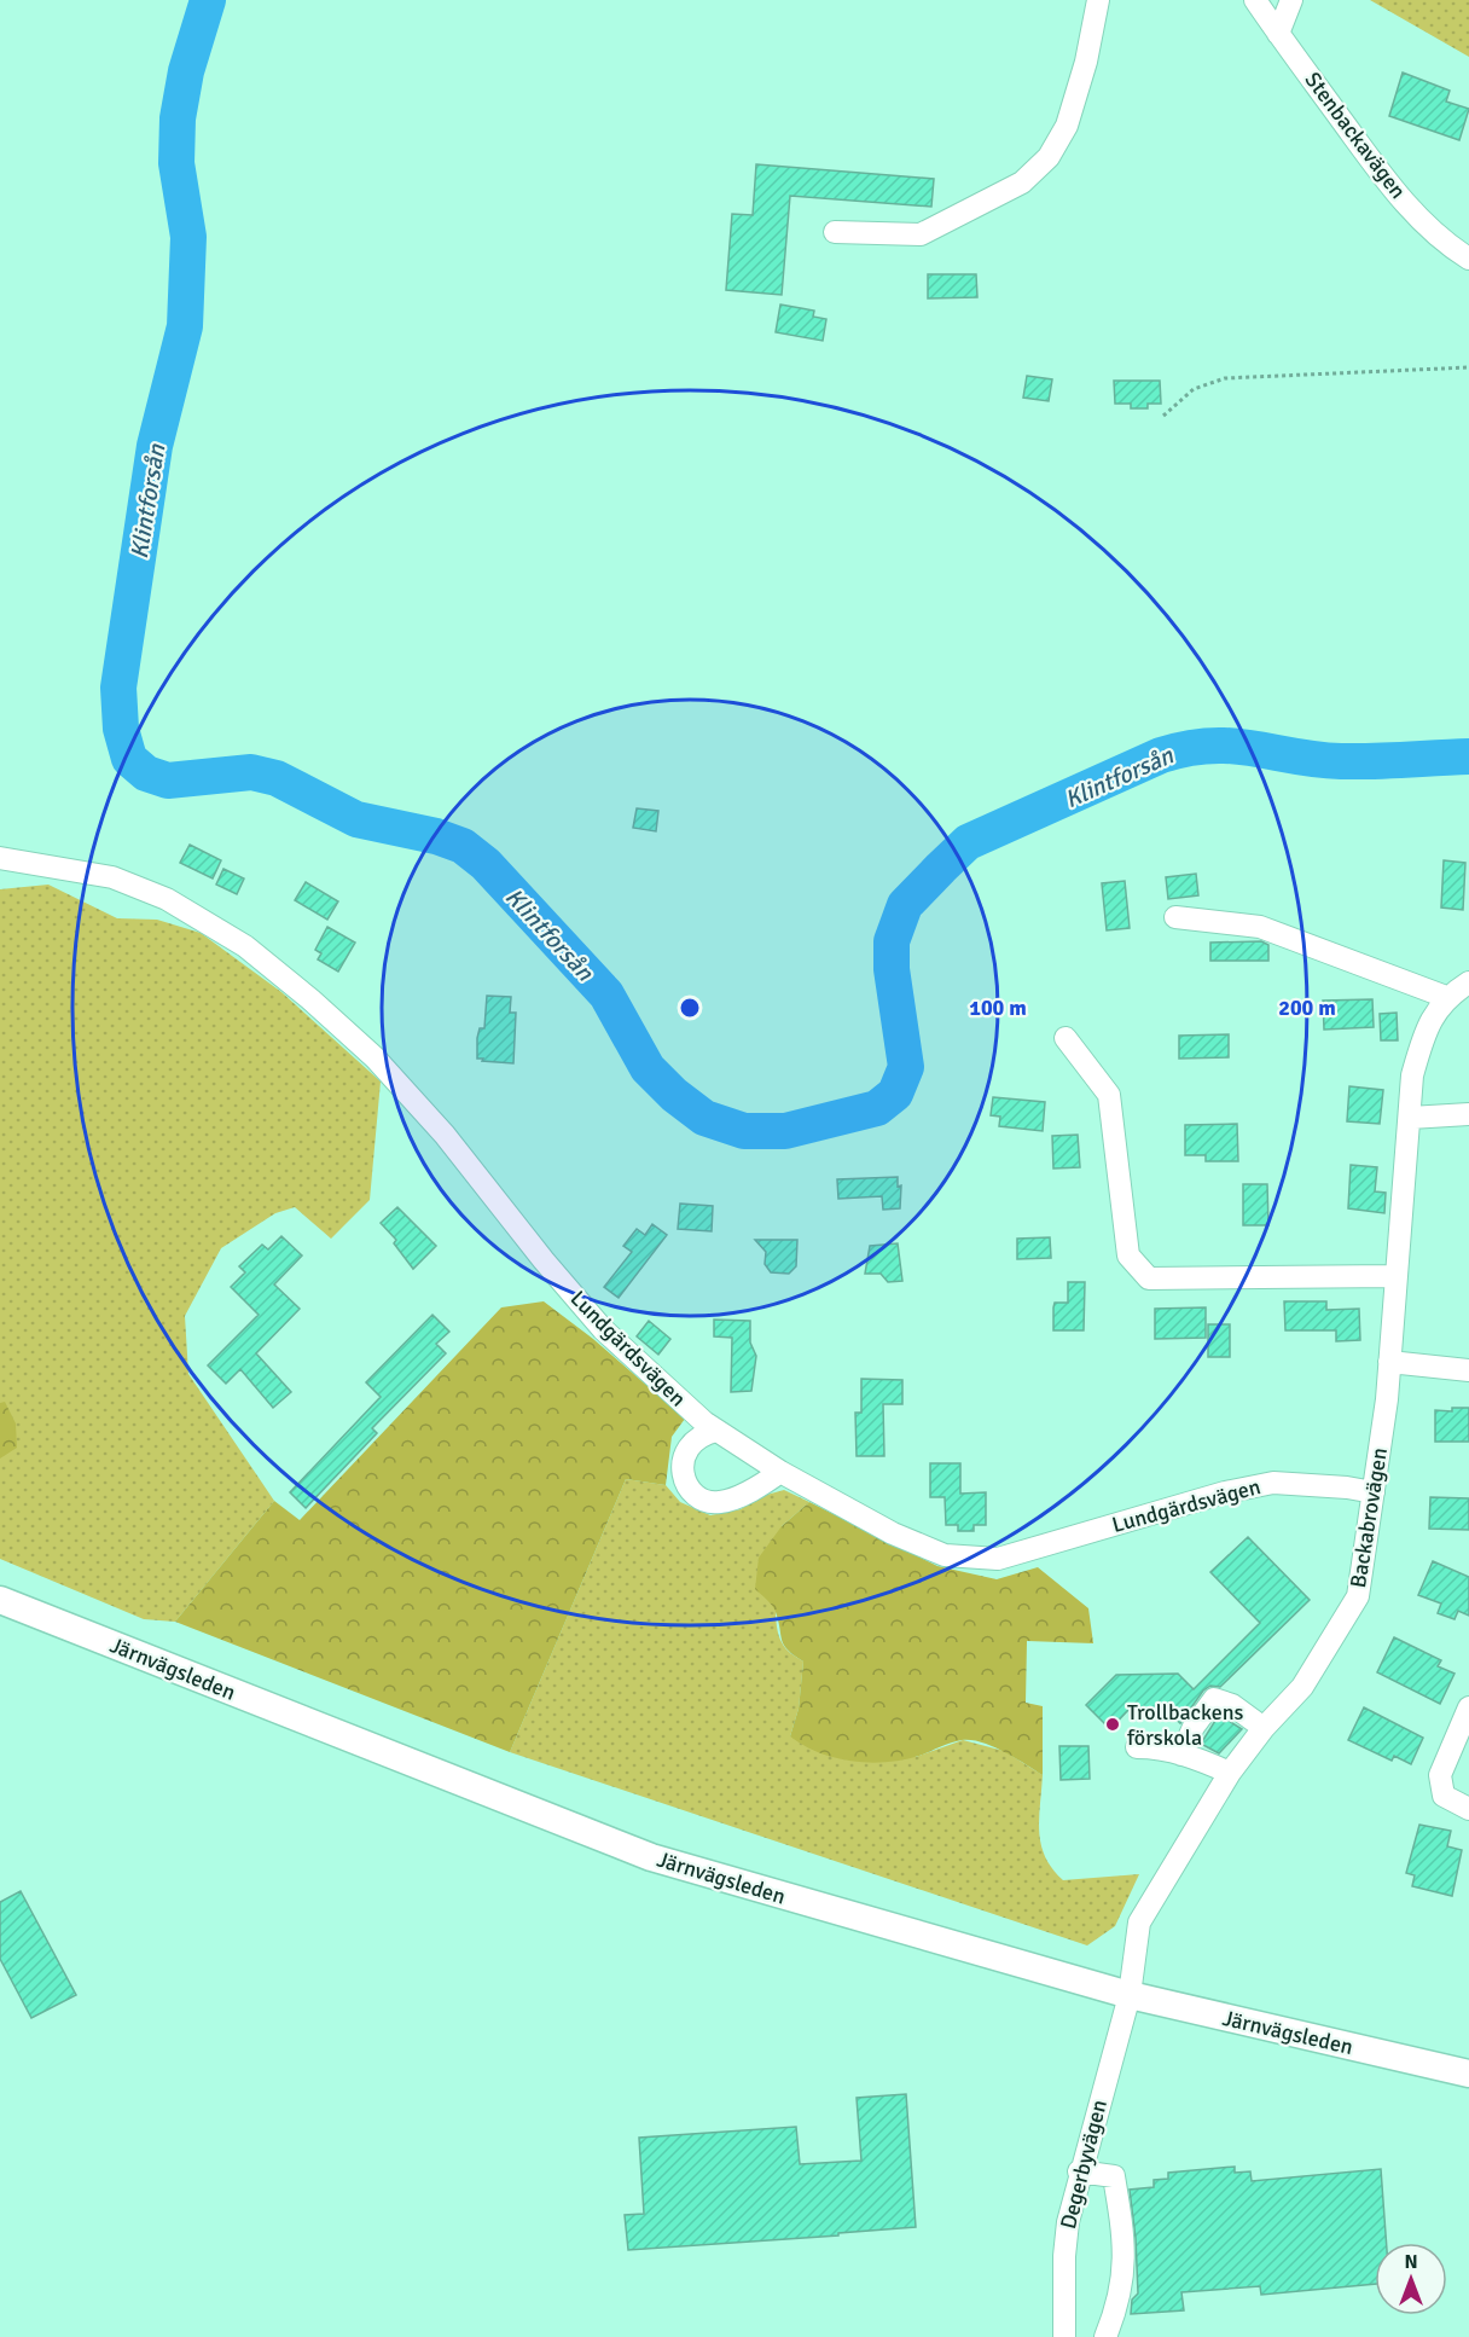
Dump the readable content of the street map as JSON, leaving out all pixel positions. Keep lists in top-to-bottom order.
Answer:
{
  "streets": {
    "main road": ["Järnvägsleden"],
    "street": [
      "Stenbackavägen",
      "Lundgärdsvägen",
      "Backabrovägen",
      "Degerbyvägen"
    ]
  },
  "crossings": [
    ["Lundgärdsvägen", "Backabrovägen"],
    ["Backabrovägen", "Järnvägsleden"],
    ["Backabrovägen", "Degerbyvägen"],
    ["Järnvägsleden", "Degerbyvägen"]
  ],
  "water": ["Klintforsån"],
  "places": ["Trollbackens förskola"],
  "north": "top",
  "rings": ["100 m", "200 m"]
}
